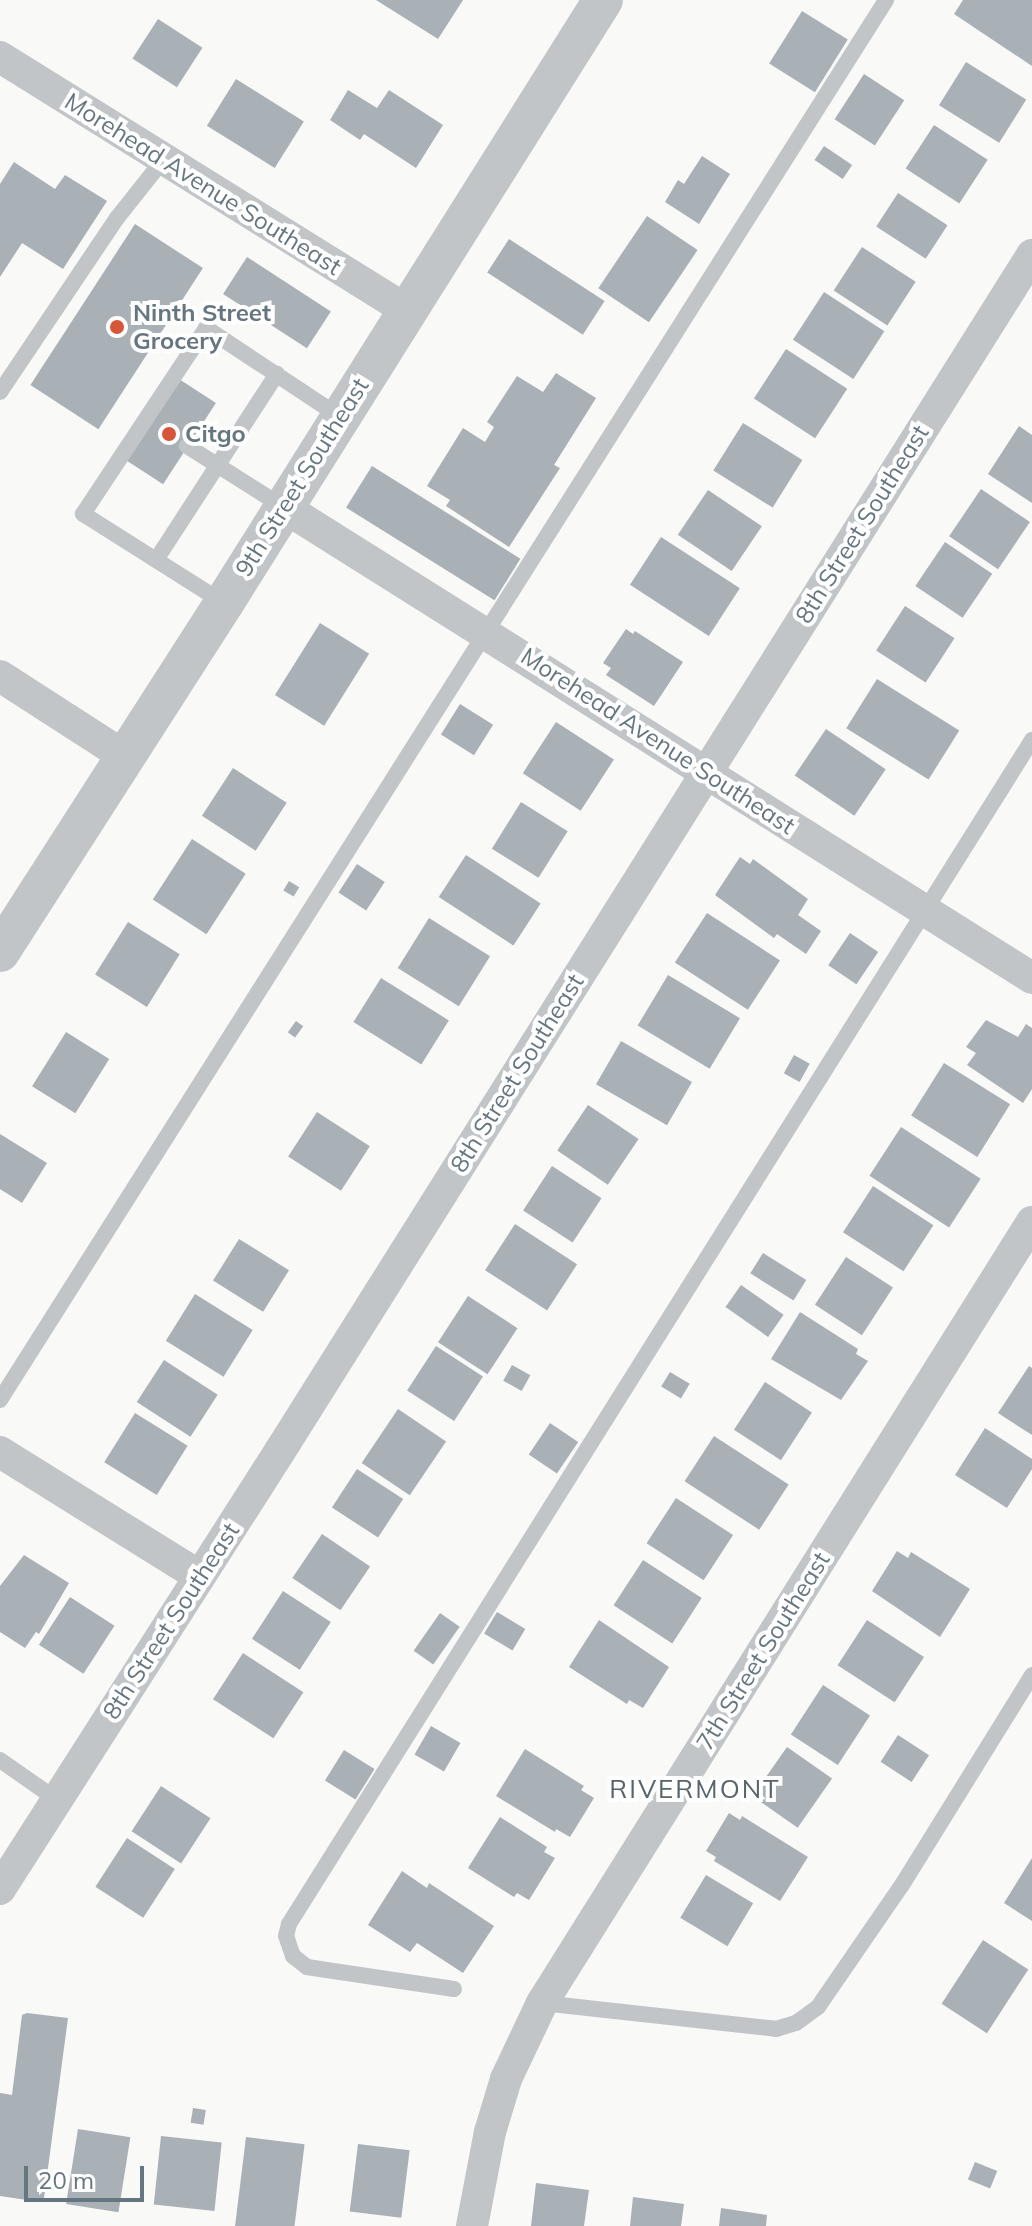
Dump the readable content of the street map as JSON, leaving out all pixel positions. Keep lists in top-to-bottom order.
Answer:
{
  "streets": {
    "street": [
      "Morehead Avenue Southeast",
      "9th Street Southeast",
      "8th Street Southeast",
      "7th Street Southeast"
    ]
  },
  "crossings": [
    ["Morehead Avenue Southeast", "9th Street Southeast"],
    ["Morehead Avenue Southeast", "8th Street Southeast"]
  ],
  "districts": ["RIVERMONT"],
  "places": ["Ninth Street Grocery", "Citgo"],
  "scale_bar": "20 m"
}
